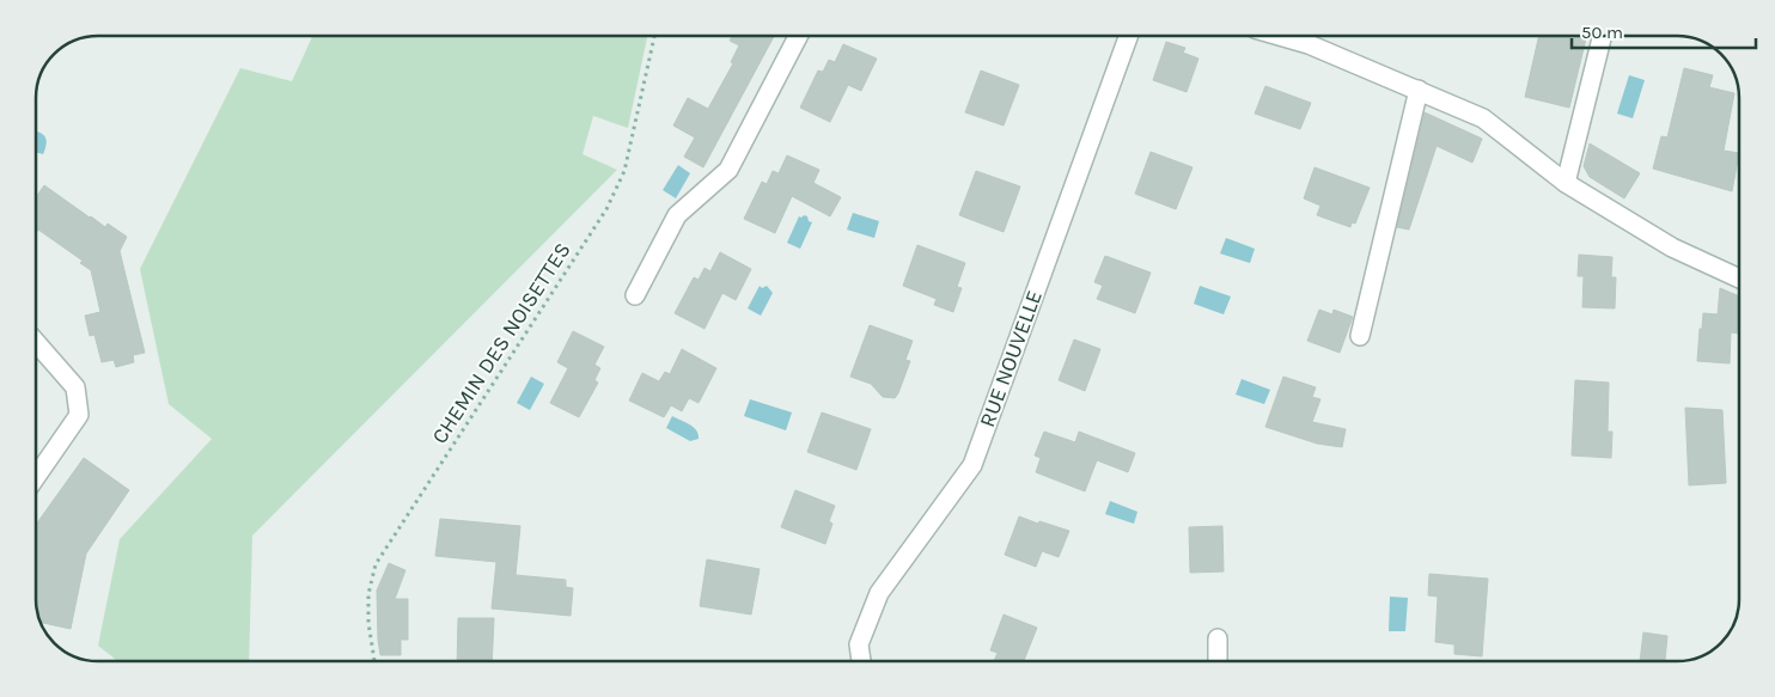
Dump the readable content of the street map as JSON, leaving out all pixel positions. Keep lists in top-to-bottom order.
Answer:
{
  "streets": {
    "street": ["RUE NOUVELLE"],
    "path": ["CHEMIN DES NOISETTES"]
  },
  "scale_bar": "50 m"
}
